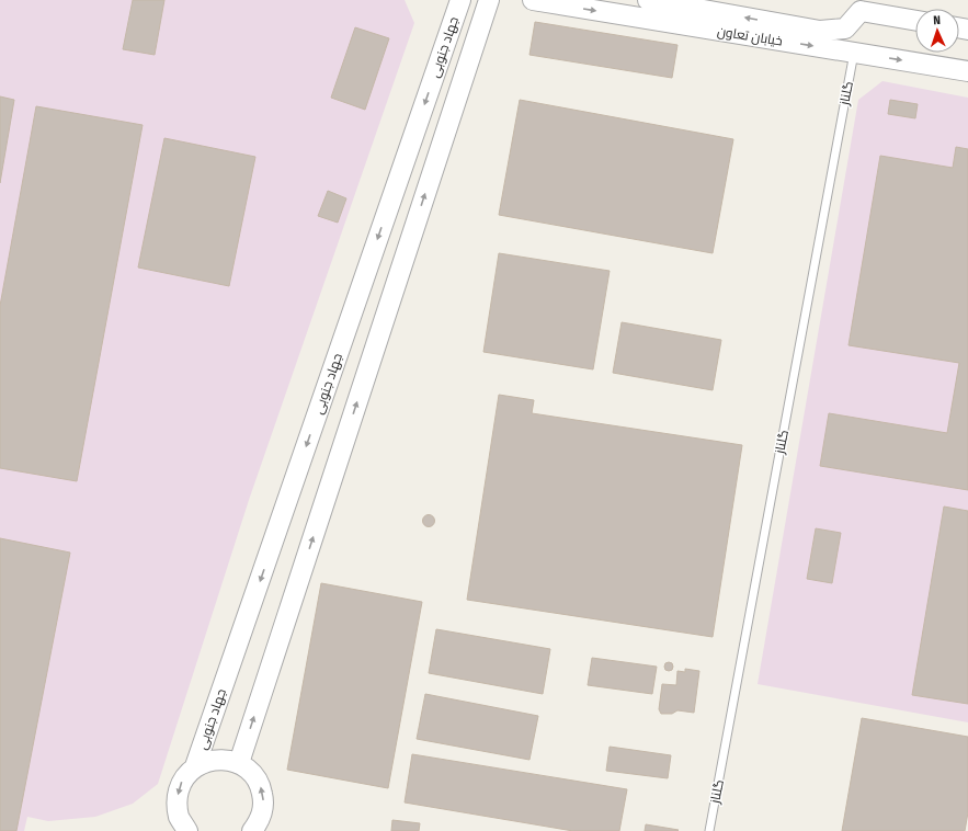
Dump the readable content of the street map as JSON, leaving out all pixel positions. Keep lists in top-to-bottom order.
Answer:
{
  "streets": {
    "street": ["خیابان تعاون", "جهاد جنوبی"],
    "lane": ["گلناز"]
  },
  "crossings": [
    ["خیابان تعاون", "گلناز"]
  ],
  "north": "top"
}
